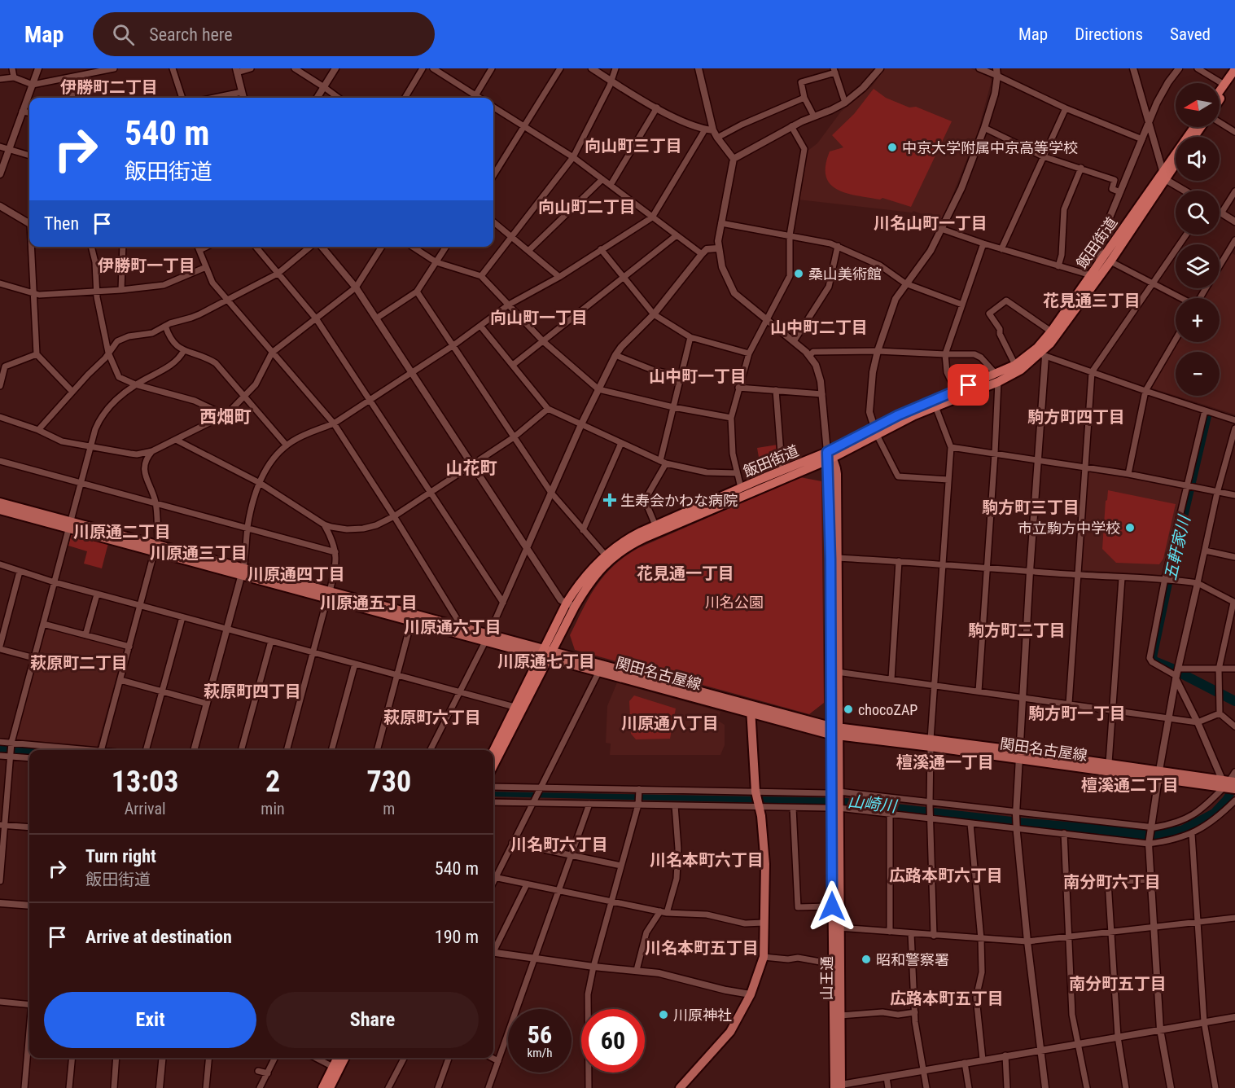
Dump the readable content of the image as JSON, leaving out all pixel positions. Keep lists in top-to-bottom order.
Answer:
{
  "streets": {
    "highway": ["飯田街道"],
    "main road": ["関田名古屋線", "山王通"]
  },
  "crossings": [
    ["飯田街道", "関田名古屋線"],
    ["飯田街道", "山王通"],
    ["関田名古屋線", "山王通"]
  ],
  "districts": [
    "伊勝町二丁目",
    "向山町三丁目",
    "向山町二丁目",
    "川名山町一丁目",
    "伊勝町一丁目",
    "花見通三丁目",
    "向山町一丁目",
    "山中町二丁目",
    "山中町一丁目",
    "西畑町",
    "駒方町四丁目",
    "山花町",
    "駒方町三丁目",
    "川原通二丁目",
    "川原通三丁目",
    "花見通一丁目",
    "川原通四丁目",
    "川原通五丁目",
    "川原通六丁目",
    "駒方町二丁目",
    "川原通七丁目",
    "萩原町二丁目",
    "萩原町四丁目",
    "駒方町一丁目",
    "萩原町六丁目",
    "川原通八丁目",
    "檀溪通一丁目",
    "檀溪通二丁目",
    "川名町六丁目",
    "川名本町六丁目",
    "広路本町六丁目",
    "南分町六丁目",
    "川名本町五丁目",
    "南分町五丁目",
    "広路本町五丁目"
  ],
  "water": ["五軒家川", "山崎川"],
  "parks": ["川名公園"],
  "places": {
    "other": [
      "中京大学附属中京高等学校",
      "桑山美術館",
      "市立駒方中学校",
      "chocoZAP",
      "昭和警察署",
      "川原神社"
    ],
    "health": ["生寿会かわな病院"]
  },
  "north": "left",
  "page": {
    "header": "Map",
    "search": "Search here",
    "nav": ["Map", "Directions", "Saved"],
    "map_buttons": ["+", "−"],
    "turn": ["540 m", "飯田街道"],
    "then": "Then",
    "eta": [
      "13:03",
      "Arrival",
      "2",
      "min",
      "730",
      "m"
    ],
    "list": [
      {
        "name": "Turn right",
        "note": "飯田街道",
        "value": "540 m"
      },
      {
        "name": "Arrive at destination",
        "value": "190 m"
      }
    ],
    "buttons": ["Exit", "Share"],
    "speed": "56 km/h",
    "limit": "60"
  }
}
